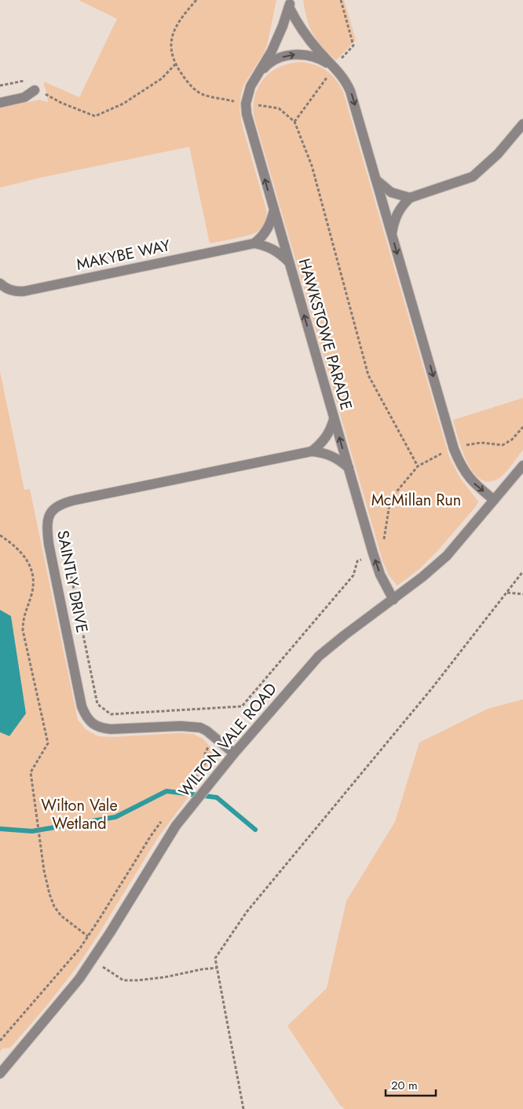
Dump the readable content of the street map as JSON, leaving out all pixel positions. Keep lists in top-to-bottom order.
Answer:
{
  "streets": {
    "street": [
      "MAKYBE WAY",
      "HAWKSTOWE PARADE",
      "SAINTLY DRIVE",
      "WILTON VALE ROAD"
    ]
  },
  "crossings": [
    ["MAKYBE WAY", "HAWKSTOWE PARADE"],
    ["HAWKSTOWE PARADE", "SAINTLY DRIVE"],
    ["HAWKSTOWE PARADE", "WILTON VALE ROAD"],
    ["SAINTLY DRIVE", "WILTON VALE ROAD"]
  ],
  "parks": ["McMillan Run", "Wilton Vale Wetland"],
  "scale_bar": "20 m"
}
